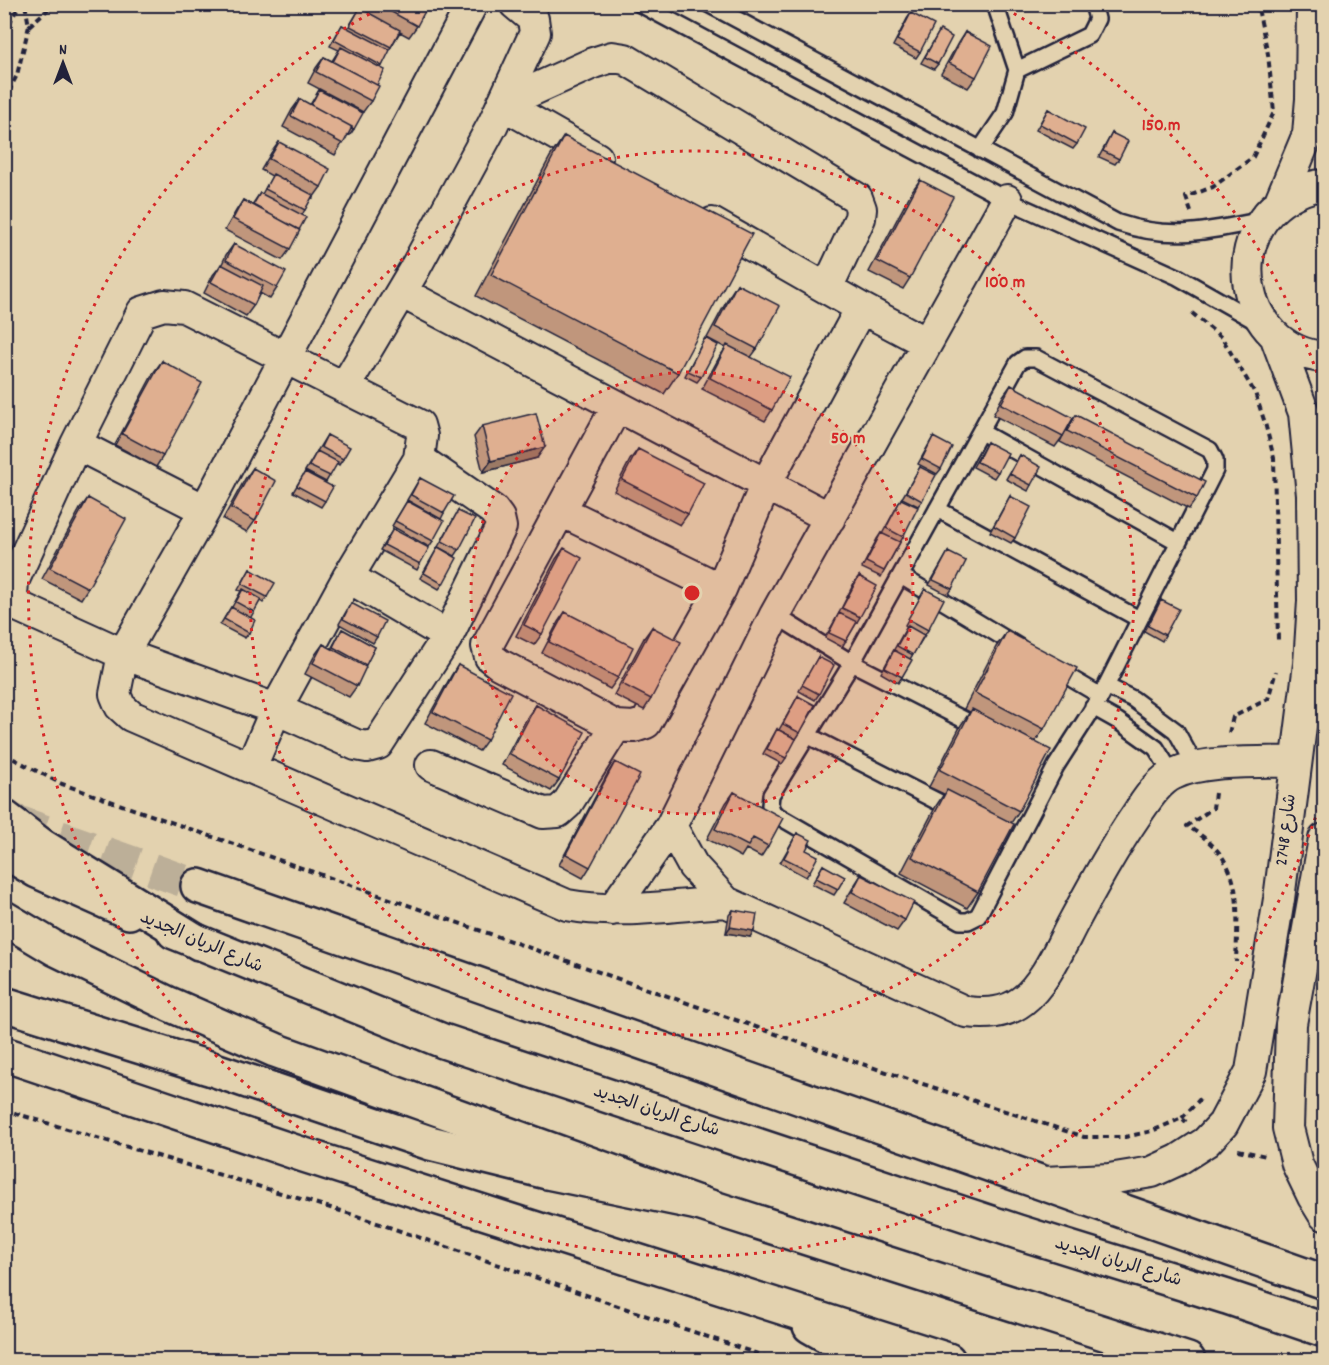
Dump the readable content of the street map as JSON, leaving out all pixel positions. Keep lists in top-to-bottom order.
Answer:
{
  "streets": {
    "main road": ["شارع الريان الجديد"],
    "street": ["شارع 2748"]
  },
  "north": "top",
  "rings": ["150 m", "100 m", "50 m"]
}
